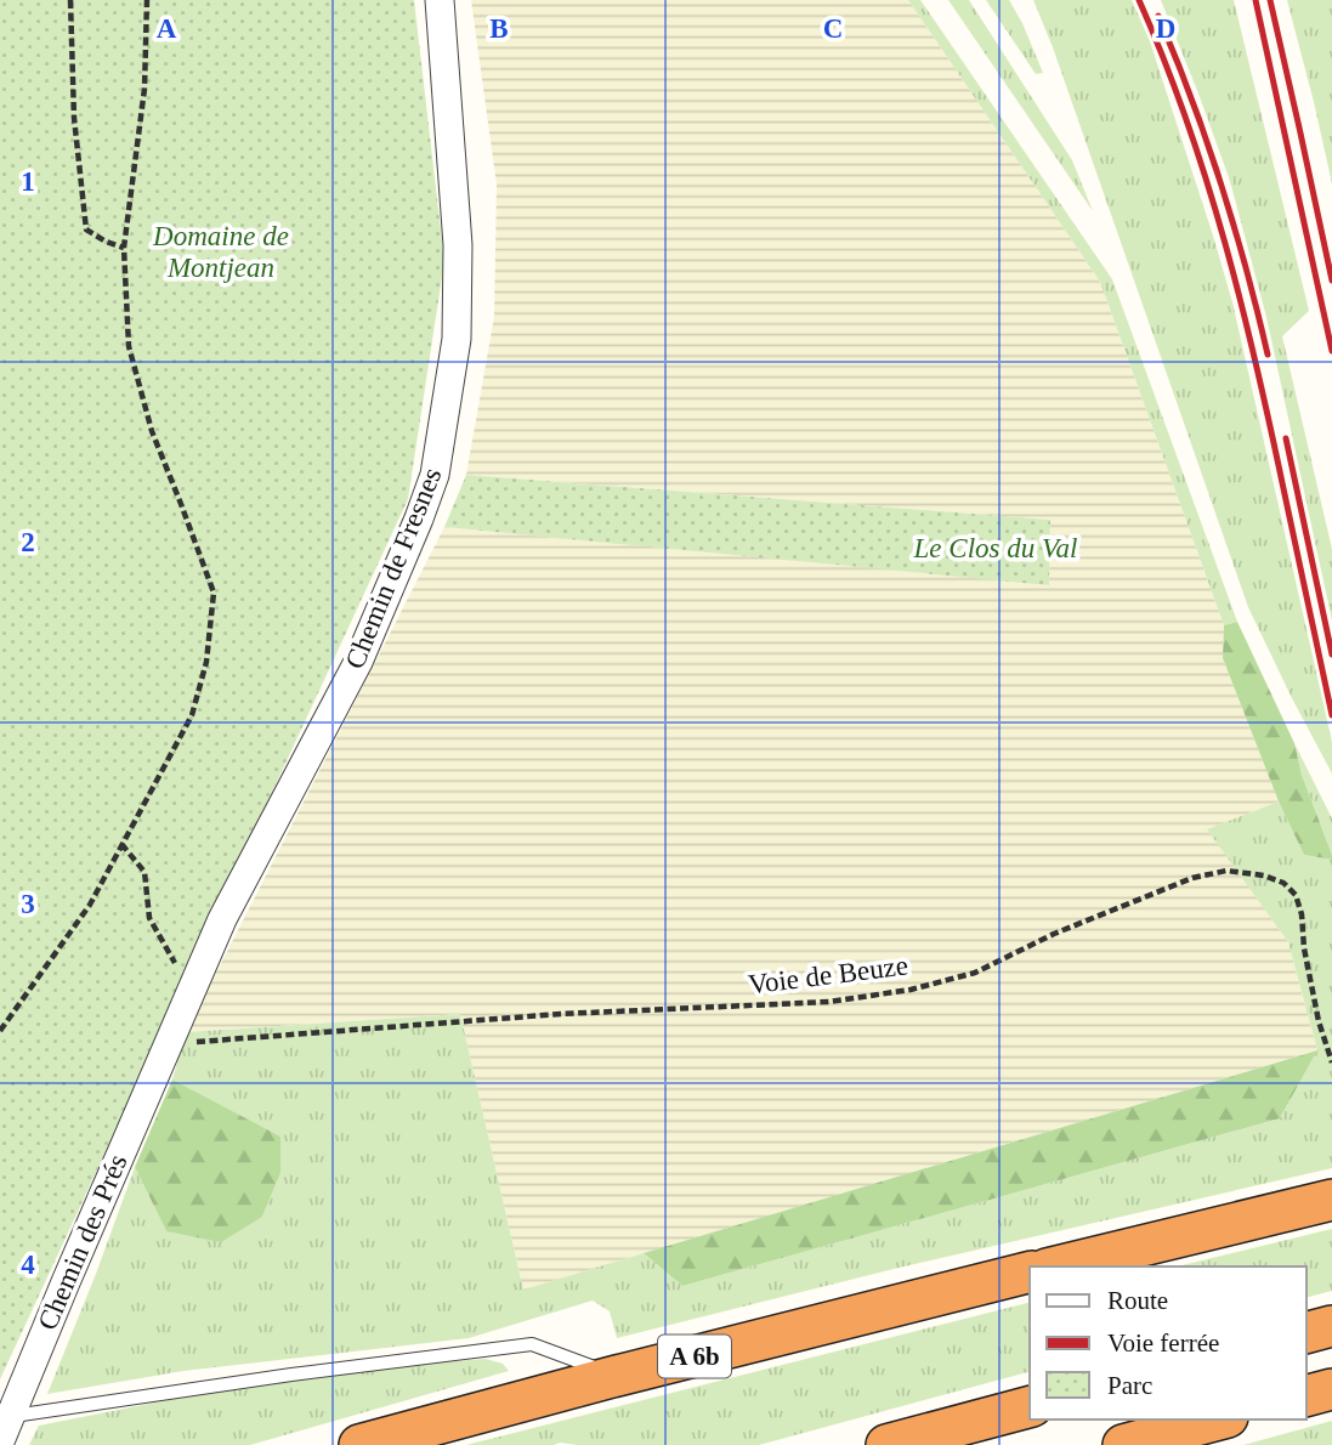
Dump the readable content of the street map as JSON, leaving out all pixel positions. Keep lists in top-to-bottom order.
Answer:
{
  "streets": {
    "highway": ["A 6b"],
    "street": ["Chemin de Fresnes", "Chemin des Prés"],
    "path": ["Voie de Beuze"]
  },
  "crossings": [
    ["Chemin de Fresnes", "Voie de Beuze"],
    ["Chemin de Fresnes", "Chemin des Prés"],
    ["Voie de Beuze", "Chemin des Prés"]
  ],
  "parks": ["Domaine de Montjean", "Le Clos du Val"],
  "legend": ["Route", "Voie ferrée", "Parc"],
  "grid": {
    "columns": [
      "A",
      "B",
      "C",
      "D"
    ],
    "rows": [
      "1",
      "2",
      "3",
      "4"
    ]
  }
}
